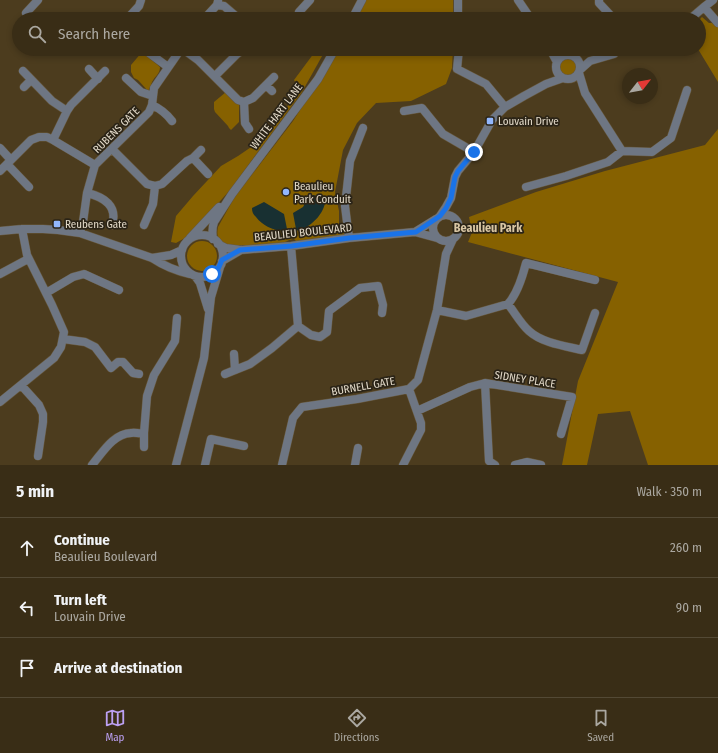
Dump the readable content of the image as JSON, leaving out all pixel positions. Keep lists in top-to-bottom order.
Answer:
{
  "streets": {
    "street": [
      "WHITE HART LANE",
      "RUBENS GATE",
      "BEAULIEU BOULEVARD",
      "SIDNEY PLACE",
      "BURNELL GATE"
    ]
  },
  "crossings": [
    ["WHITE HART LANE", "BEAULIEU BOULEVARD"],
    ["BEAULIEU BOULEVARD", "BURNELL GATE"]
  ],
  "districts": ["Beaulieu Park"],
  "places": {
    "transit": ["Louvain Drive", "Reubens Gate"],
    "other": ["Beaulieu Park Conduit"]
  },
  "north": "top right",
  "page": {
    "search": "Search here",
    "heading": ["5 min", "Walk · 350 m"],
    "list": [
      ["Continue", "Beaulieu Boulevard", "260 m"],
      ["Turn left", "Louvain Drive", "90 m"],
      "Arrive at destination"
    ],
    "nav": ["Map", "Directions", "Saved"]
  }
}
